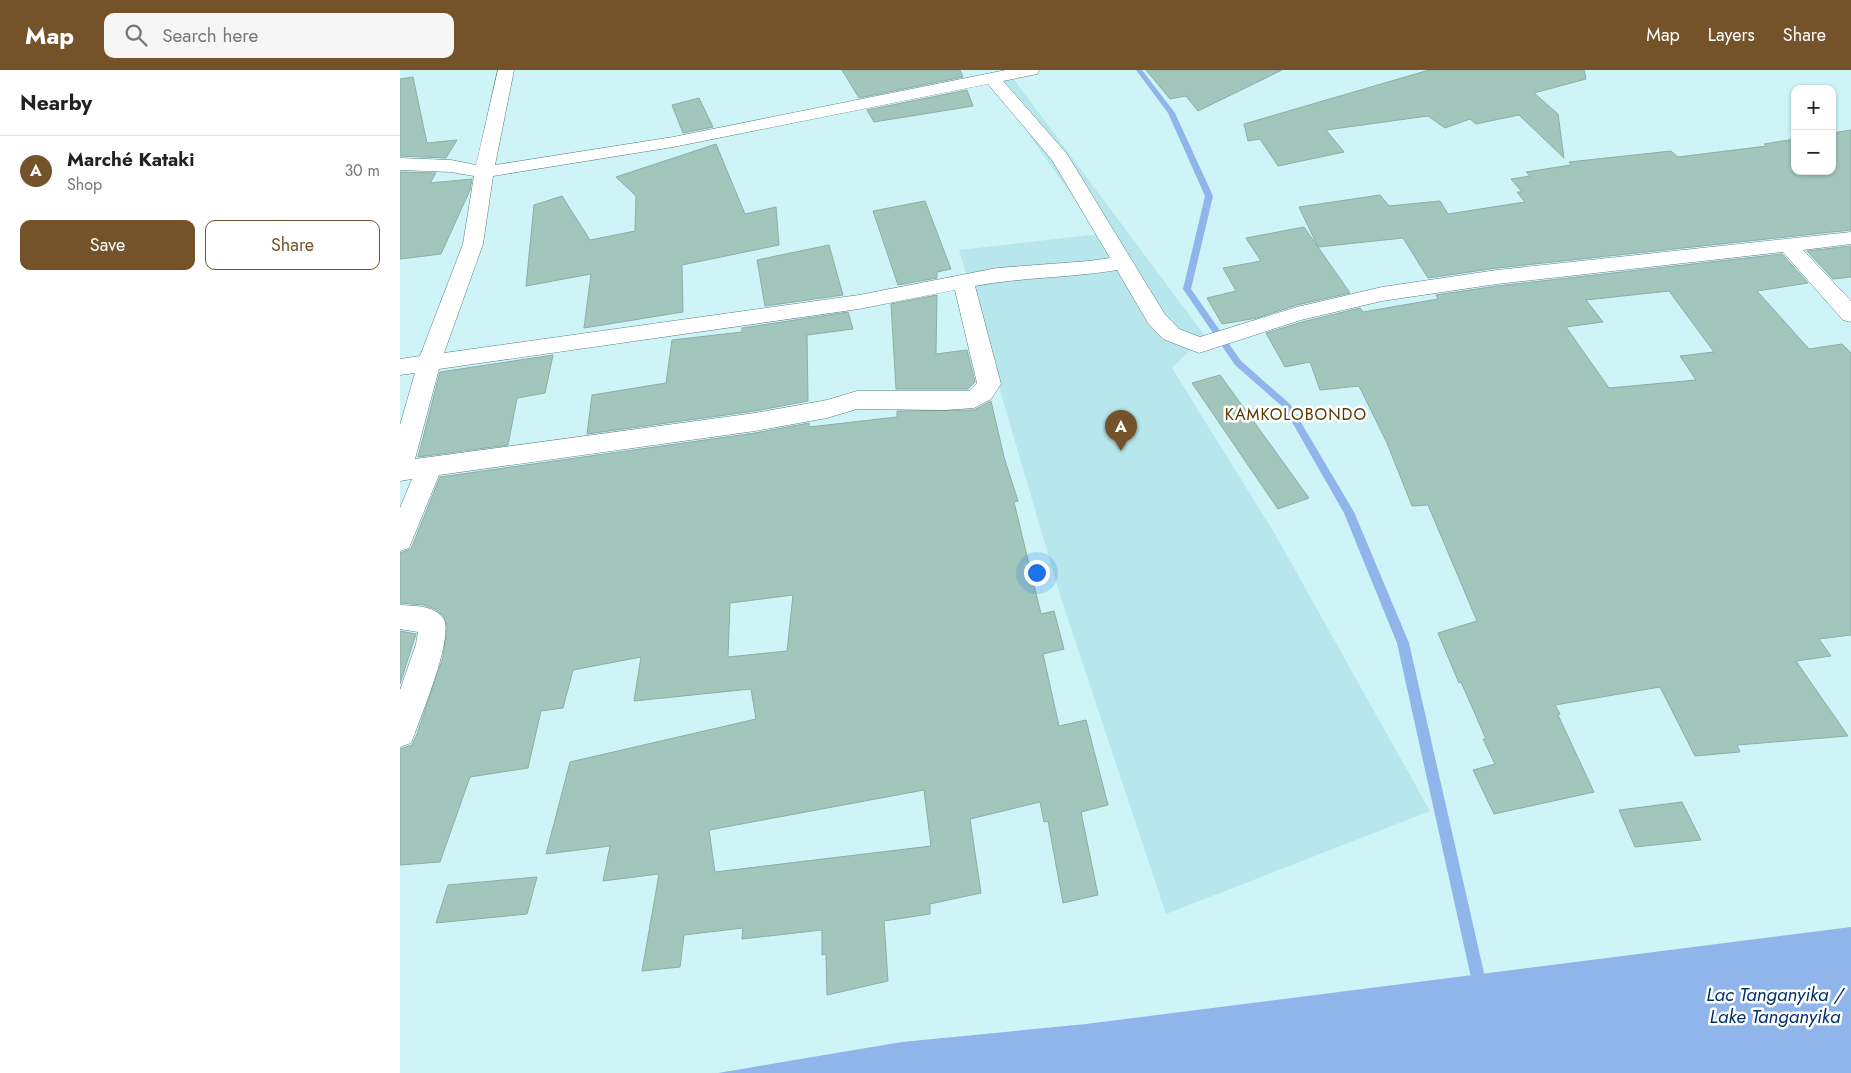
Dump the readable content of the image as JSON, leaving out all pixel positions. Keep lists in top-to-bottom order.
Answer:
{
  "districts": ["KAMKOLOBONDO"],
  "water": ["Lac Tanganyika / Lake Tanganyika"],
  "page": {
    "header": "Map",
    "search": "Search here",
    "nav": ["Map", "Layers", "Share"],
    "heading": "Nearby",
    "map_buttons": ["+", "−"],
    "list": [
      {
        "mark": "A",
        "name": "Marché Kataki",
        "note": "Shop",
        "value": "30 m"
      }
    ],
    "buttons": ["Save", "Share"],
    "pins": "A"
  }
}
